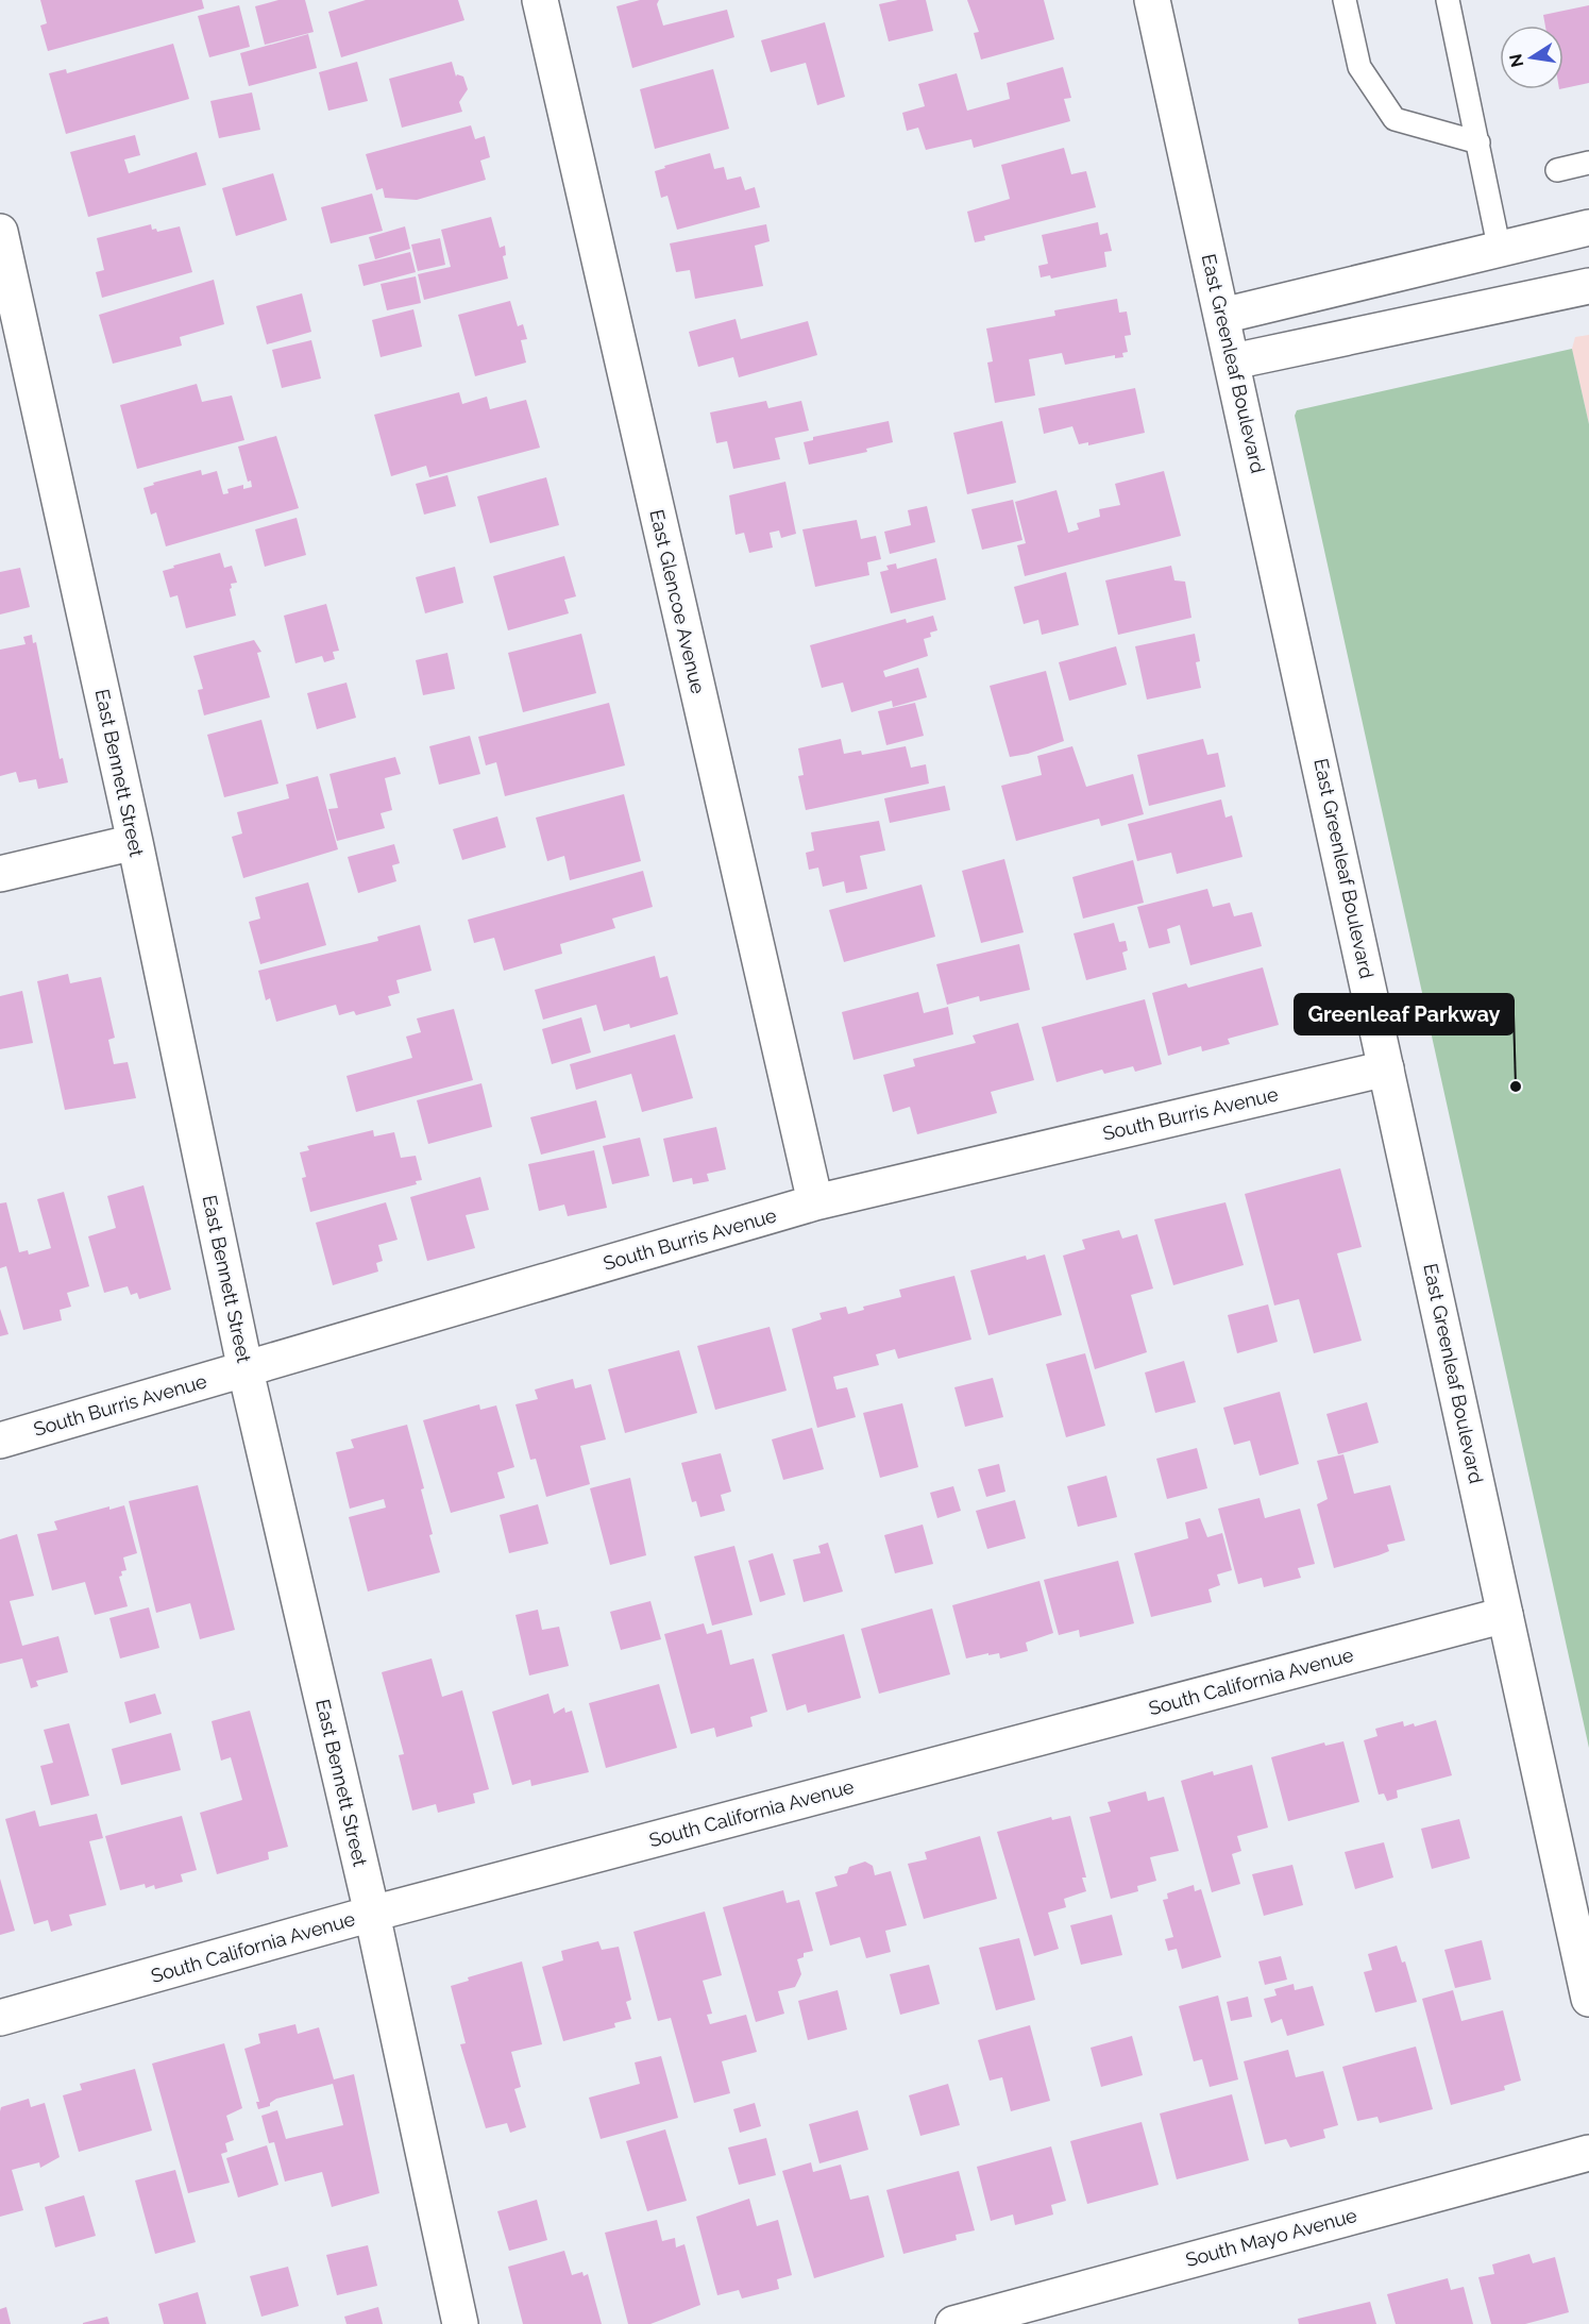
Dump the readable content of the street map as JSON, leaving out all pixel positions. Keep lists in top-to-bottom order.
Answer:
{
  "streets": {
    "street": [
      "East Greenleaf Boulevard",
      "East Glencoe Avenue",
      "East Bennett Street",
      "South Burris Avenue",
      "South California Avenue",
      "South Mayo Avenue"
    ]
  },
  "crossings": [
    ["East Greenleaf Boulevard", "South Burris Avenue"],
    ["East Greenleaf Boulevard", "South California Avenue"],
    ["East Glencoe Avenue", "South Burris Avenue"],
    ["East Bennett Street", "South Burris Avenue"],
    ["East Bennett Street", "South California Avenue"]
  ],
  "places": ["Greenleaf Parkway"],
  "north": "left"
}
